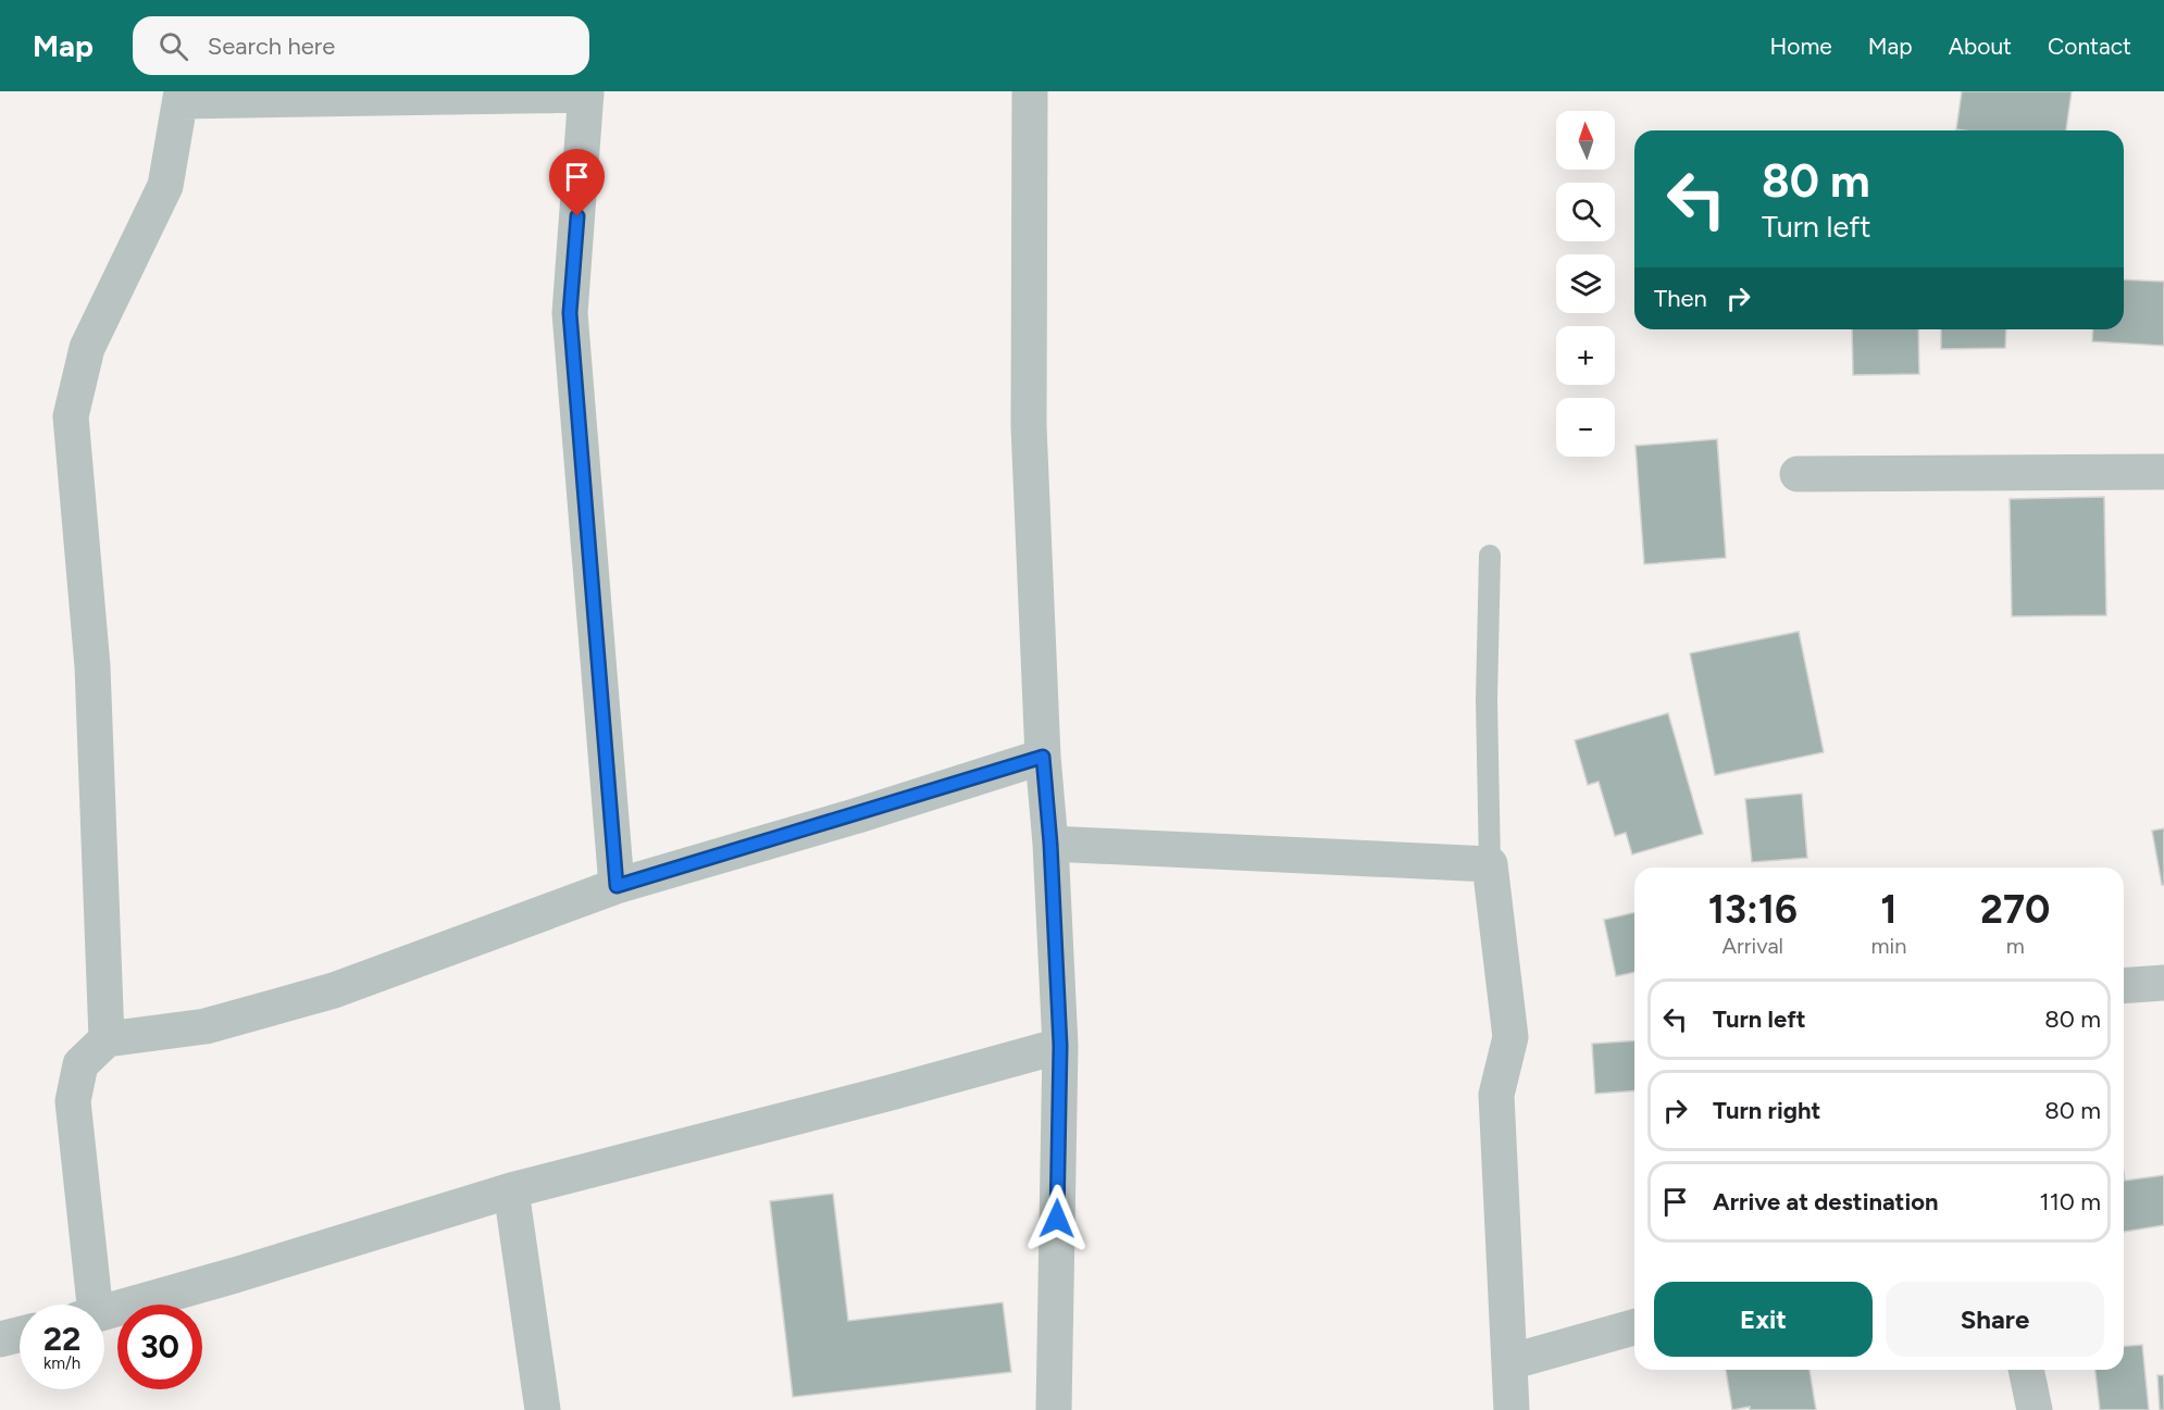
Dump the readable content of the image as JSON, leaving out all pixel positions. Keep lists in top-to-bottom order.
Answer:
{
  "north": "top",
  "page": {
    "header": "Map",
    "search": "Search here",
    "nav": [
      "Home",
      "Map",
      "About",
      "Contact"
    ],
    "map_buttons": ["+", "−"],
    "turn": ["80 m", "Turn left"],
    "then": "Then",
    "eta": [
      "13:16",
      "Arrival",
      "1",
      "min",
      "270",
      "m"
    ],
    "list": [
      {
        "name": "Turn left",
        "value": "80 m"
      },
      {
        "name": "Turn right",
        "value": "80 m"
      },
      {
        "name": "Arrive at destination",
        "value": "110 m"
      }
    ],
    "buttons": ["Exit", "Share"],
    "speed": "22 km/h",
    "limit": "30"
  }
}
